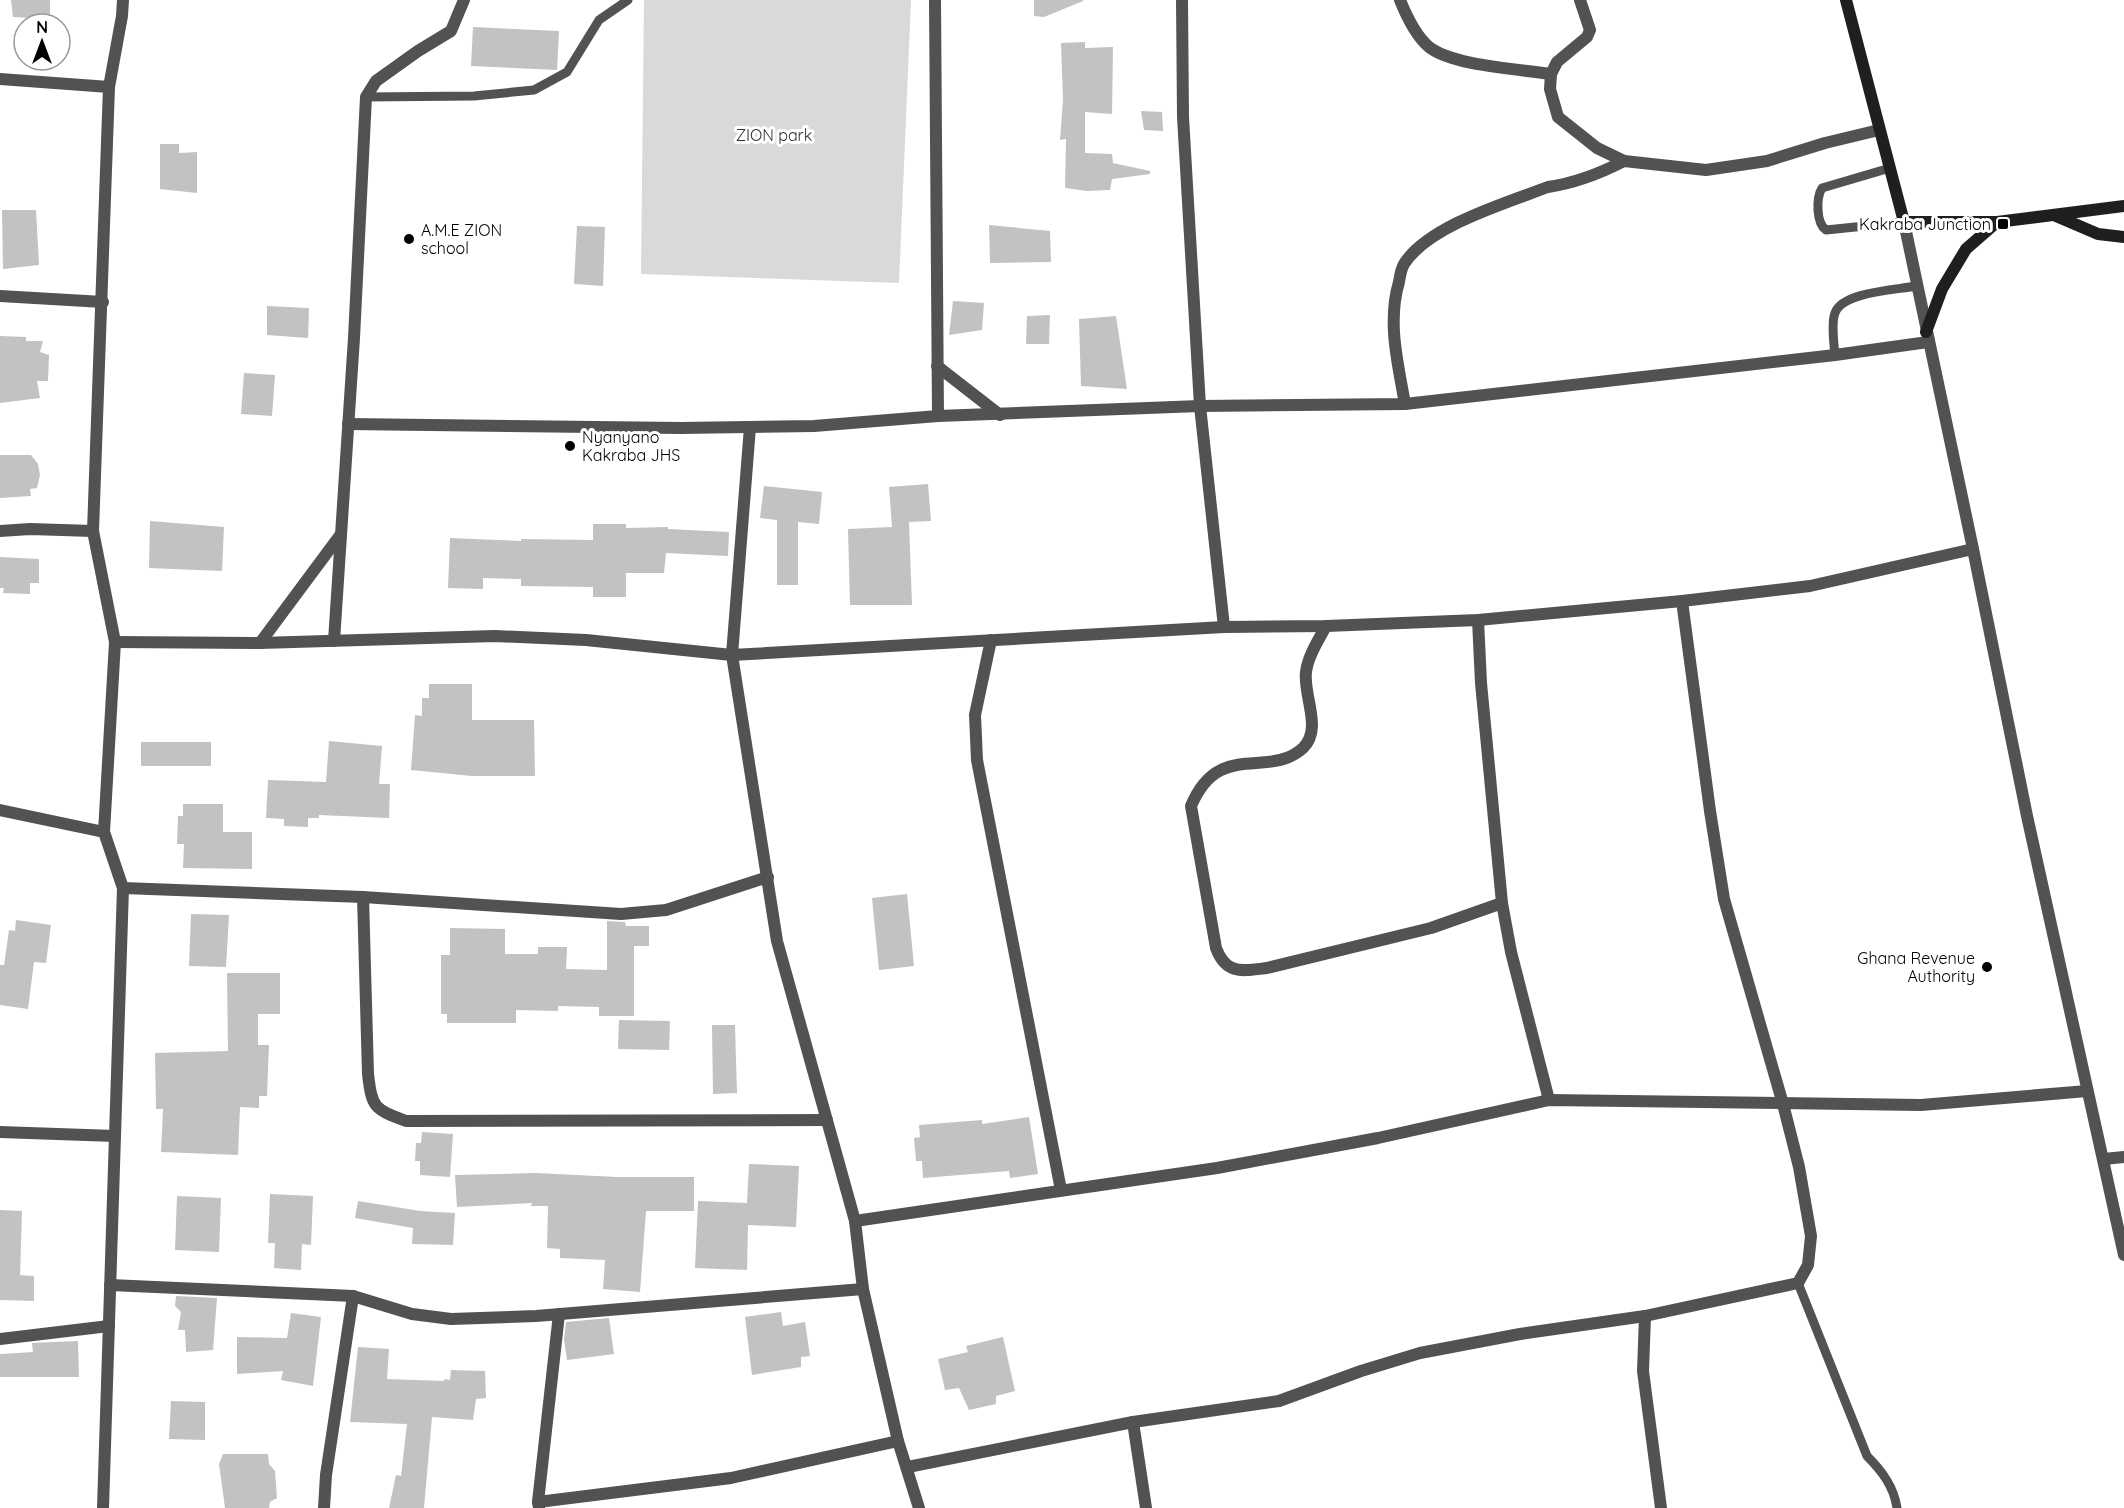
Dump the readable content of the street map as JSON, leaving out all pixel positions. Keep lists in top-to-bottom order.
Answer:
{
  "parks": ["ZION park"],
  "places": {
    "transit": ["Kakraba Junction"],
    "other": ["A.M.E ZION school", "Nyanyano Kakraba JHS", "Ghana Revenue Authority"]
  },
  "north": "top"
}
